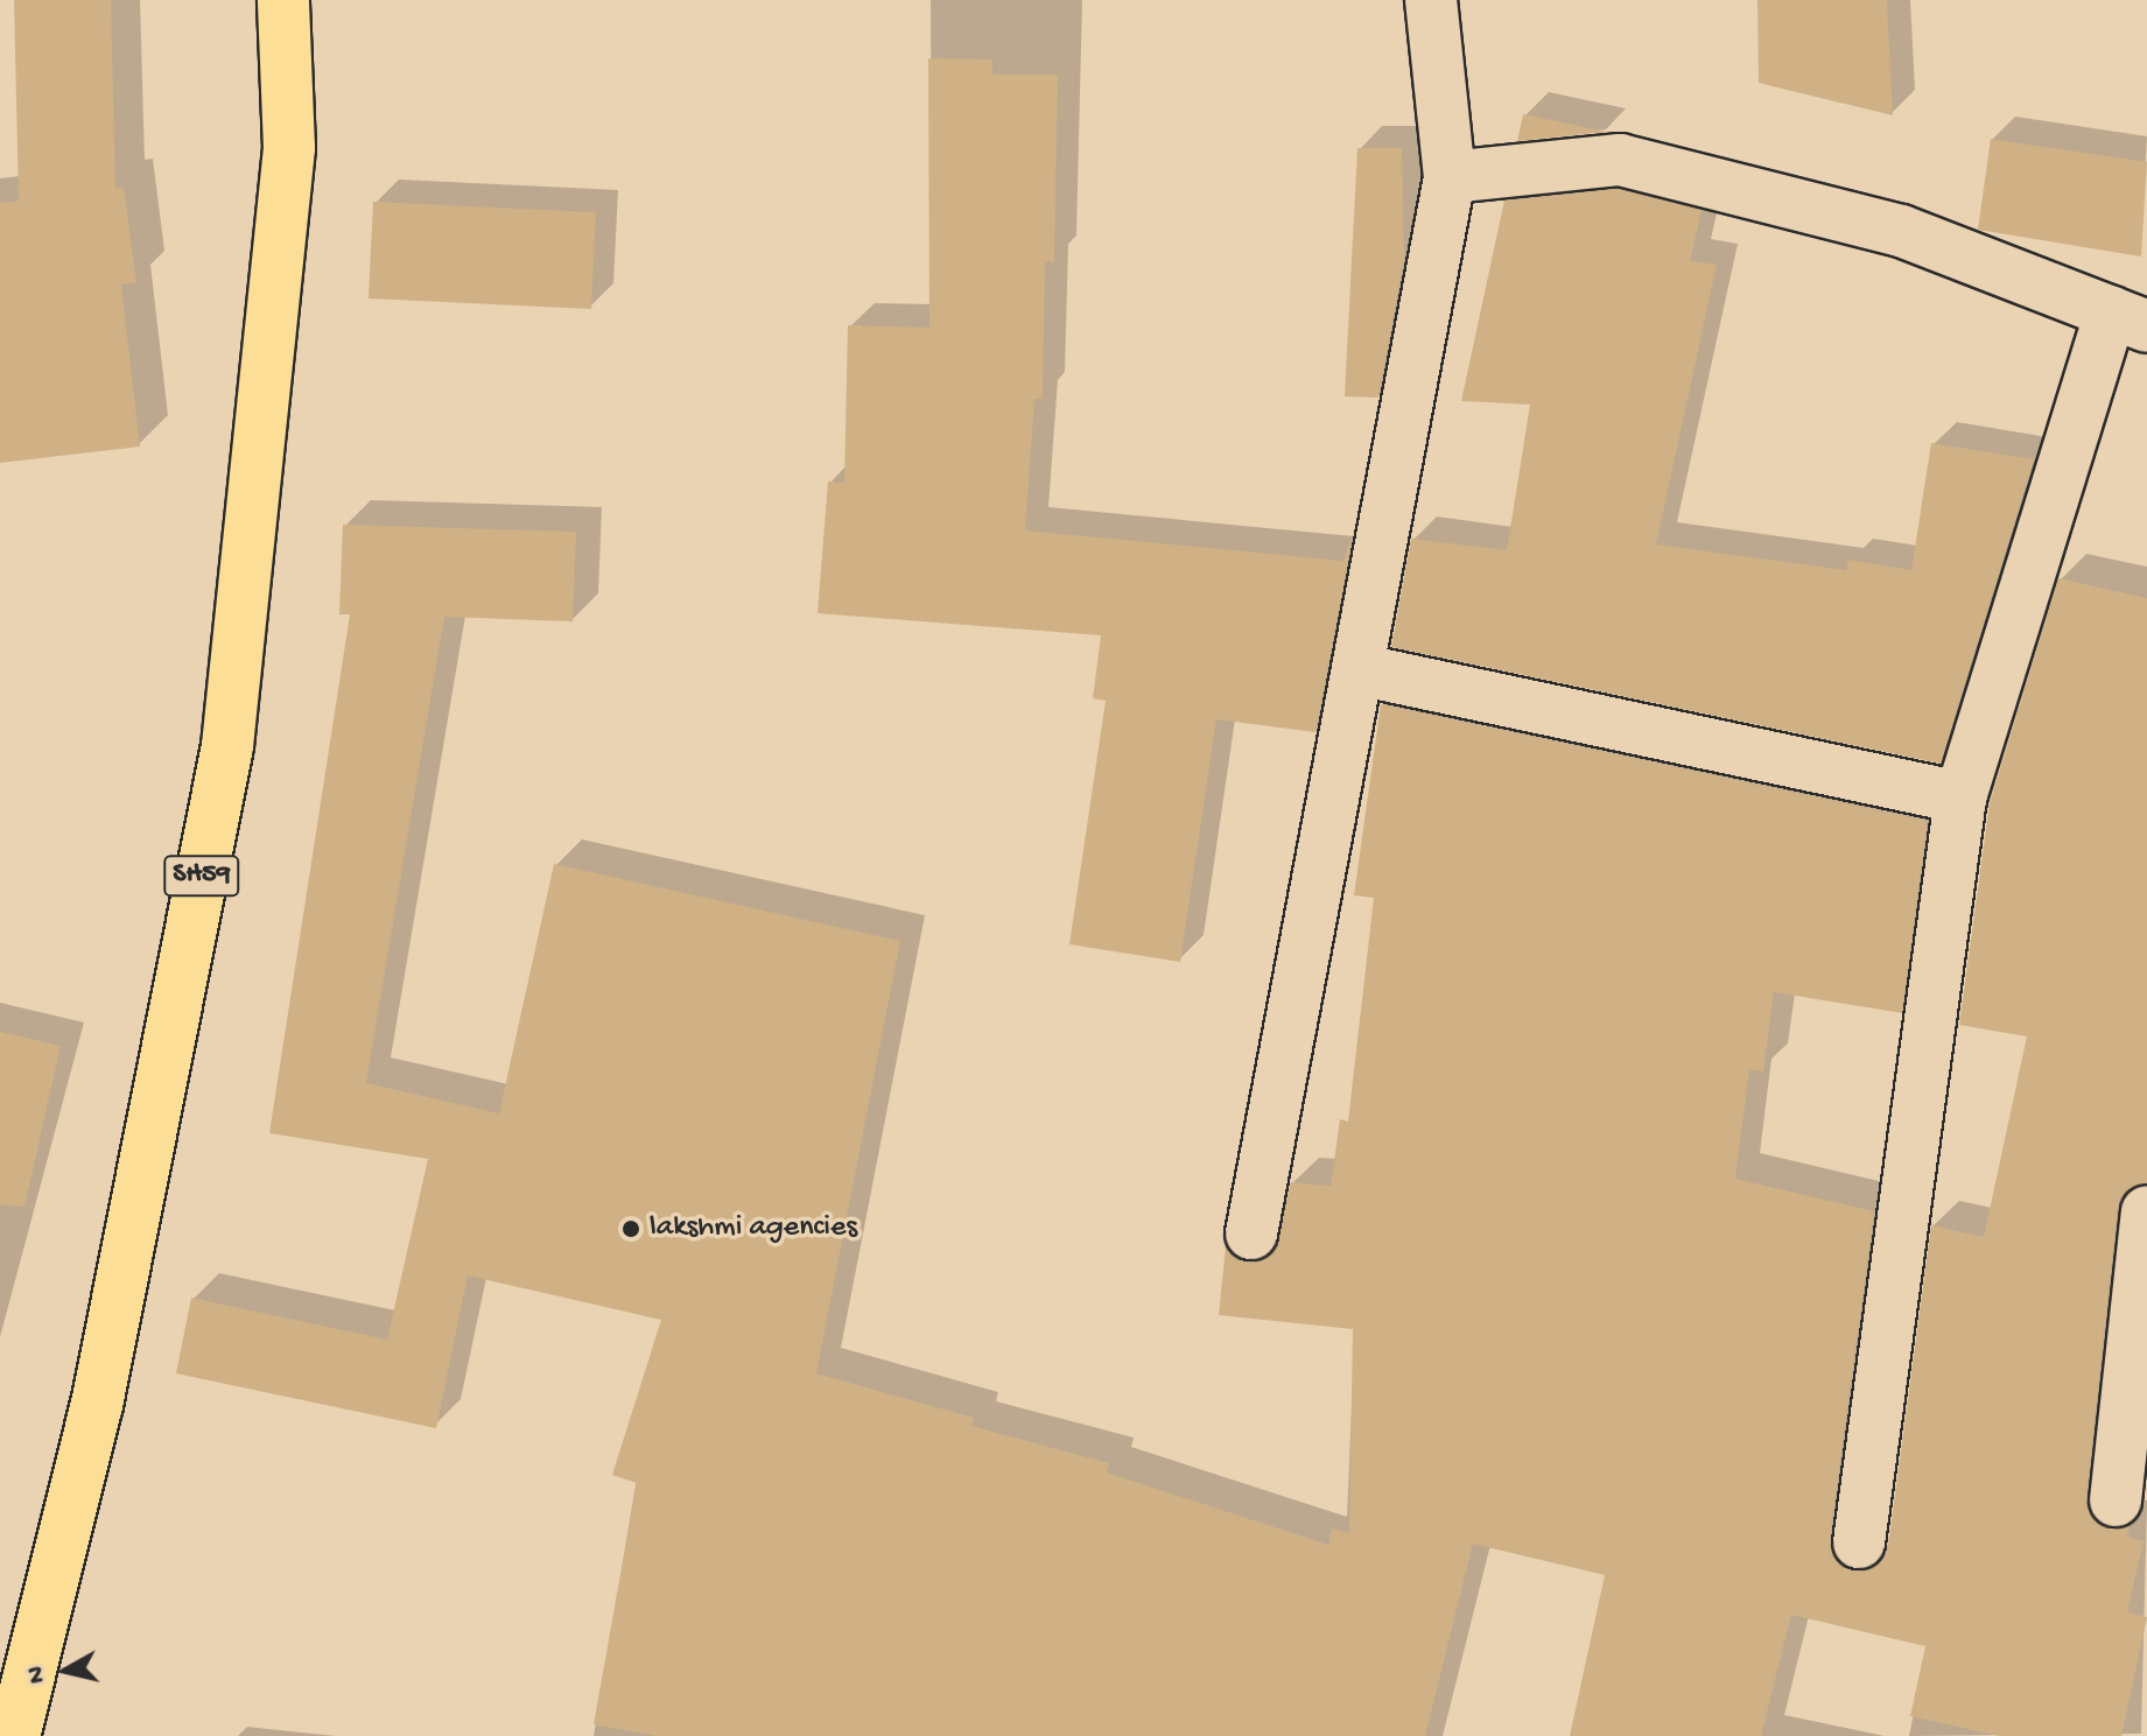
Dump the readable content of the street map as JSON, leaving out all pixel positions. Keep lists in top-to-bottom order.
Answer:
{
  "streets": {
    "main road": ["SH59"]
  },
  "places": ["lakshmi agencies"],
  "north": "left"
}
